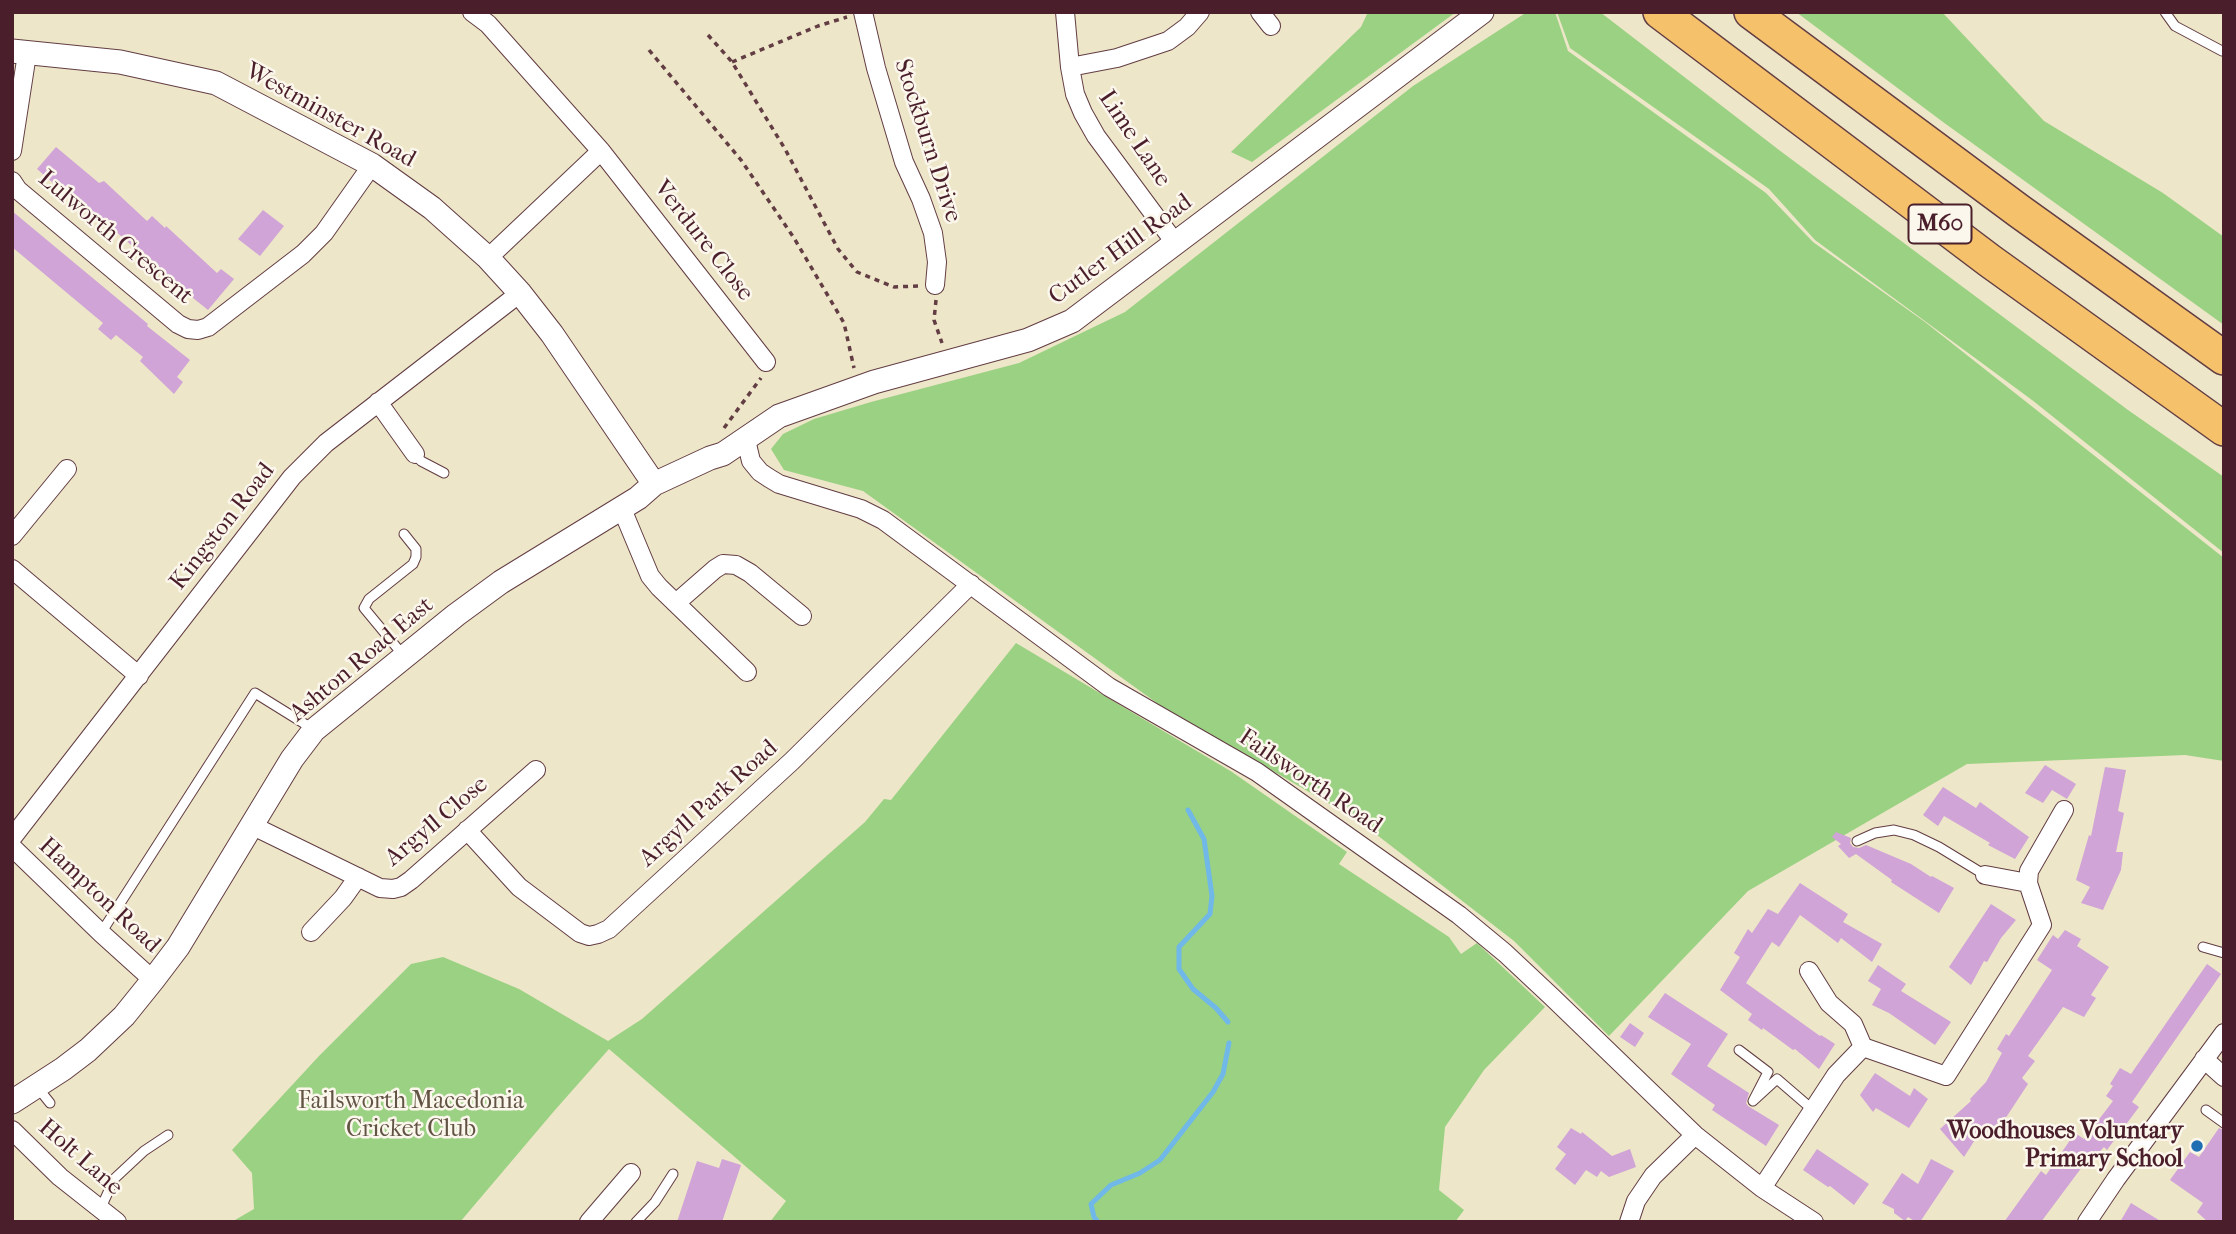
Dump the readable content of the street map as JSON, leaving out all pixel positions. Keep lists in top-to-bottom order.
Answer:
{
  "streets": {
    "highway": ["M60"],
    "street": [
      "Westminster Road",
      "Lime Lane",
      "Stockburn Drive",
      "Lulworth Crescent",
      "Verdure Close",
      "Cutler Hill Road",
      "Kingston Road",
      "Ashton Road East",
      "Failsworth Road",
      "Argyll Park Road",
      "Argyll Close",
      "Hampton Road",
      "Holt Lane"
    ]
  },
  "crossings": [
    ["Westminster Road", "Lulworth Crescent"],
    ["Westminster Road", "Kingston Road"],
    ["Westminster Road", "Ashton Road East"],
    ["Lime Lane", "Cutler Hill Road"],
    ["Cutler Hill Road", "Ashton Road East"],
    ["Cutler Hill Road", "Failsworth Road"],
    ["Ashton Road East", "Failsworth Road"],
    ["Ashton Road East", "Argyll Close"],
    ["Ashton Road East", "Hampton Road"],
    ["Failsworth Road", "Argyll Park Road"],
    ["Argyll Park Road", "Argyll Close"]
  ],
  "parks": ["Failsworth Macedonia Cricket Club"],
  "places": ["Woodhouses Voluntary Primary School"]
}
